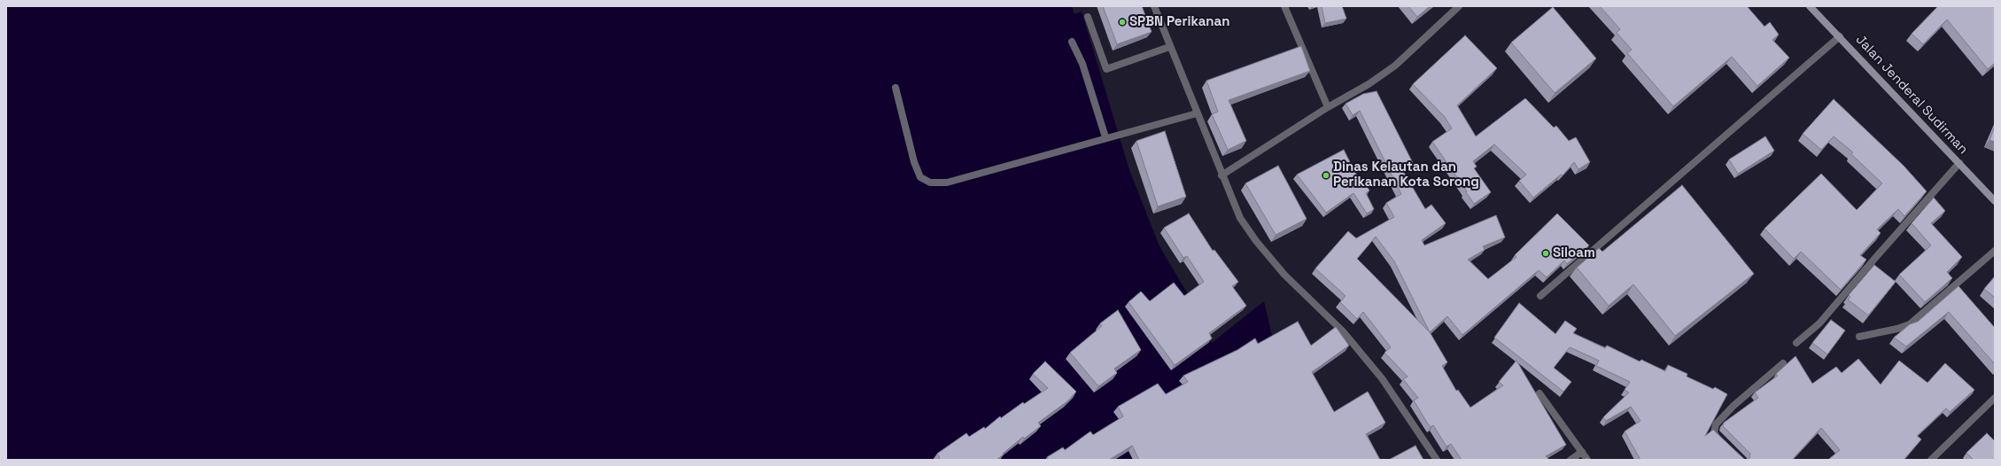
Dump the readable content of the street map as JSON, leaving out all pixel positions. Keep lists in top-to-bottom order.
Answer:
{
  "streets": {
    "main road": ["Jalan Jenderal Sudirman"]
  },
  "places": ["SPBN Perikanan", "Dinas Kelautan dan Perikanan Kota Sorong", "Siloam"]
}
